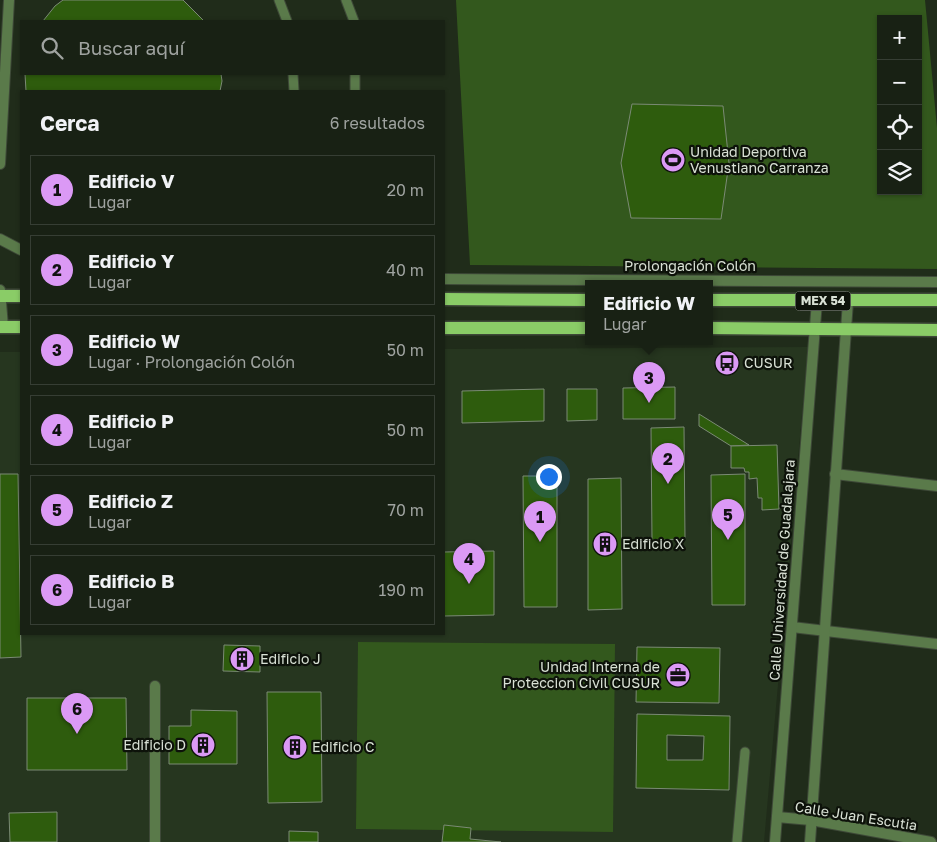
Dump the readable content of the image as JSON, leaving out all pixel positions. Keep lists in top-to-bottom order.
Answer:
{
  "streets": {
    "main road": ["MEX 54"],
    "street": ["Prolongación Colón", "Calle Universidad de Guadalajara", "Calle Juan Escutia"]
  },
  "crossings": [
    ["MEX 54", "Calle Universidad de Guadalajara"],
    ["Calle Universidad de Guadalajara", "Calle Juan Escutia"]
  ],
  "places": {
    "sports": ["Unidad Deportiva Venustiano Carranza"],
    "bus stop": ["CUSUR"],
    "building": [
      "Edificio X",
      "Edificio J",
      "Edificio D",
      "Edificio C"
    ],
    "office": ["Unidad Interna de Proteccion Civil CUSUR"]
  },
  "page": {
    "map_buttons": ["+", "−"],
    "search": "Buscar aquí",
    "heading": ["Cerca", "6 resultados"],
    "list": [
      {
        "mark": "1",
        "name": "Edificio V",
        "note": "Lugar",
        "value": "20 m"
      },
      {
        "mark": "2",
        "name": "Edificio Y",
        "note": "Lugar",
        "value": "40 m"
      },
      {
        "mark": "3",
        "name": "Edificio W",
        "note": "Lugar · Prolongación Colón",
        "value": "50 m"
      },
      {
        "mark": "4",
        "name": "Edificio P",
        "note": "Lugar",
        "value": "50 m"
      },
      {
        "mark": "5",
        "name": "Edificio Z",
        "note": "Lugar",
        "value": "70 m"
      },
      {
        "mark": "6",
        "name": "Edificio B",
        "note": "Lugar",
        "value": "190 m"
      }
    ],
    "popup": ["Edificio W", "Lugar"],
    "pins": [
      "3",
      "2",
      "5",
      "1",
      "4",
      "6"
    ]
  }
}
